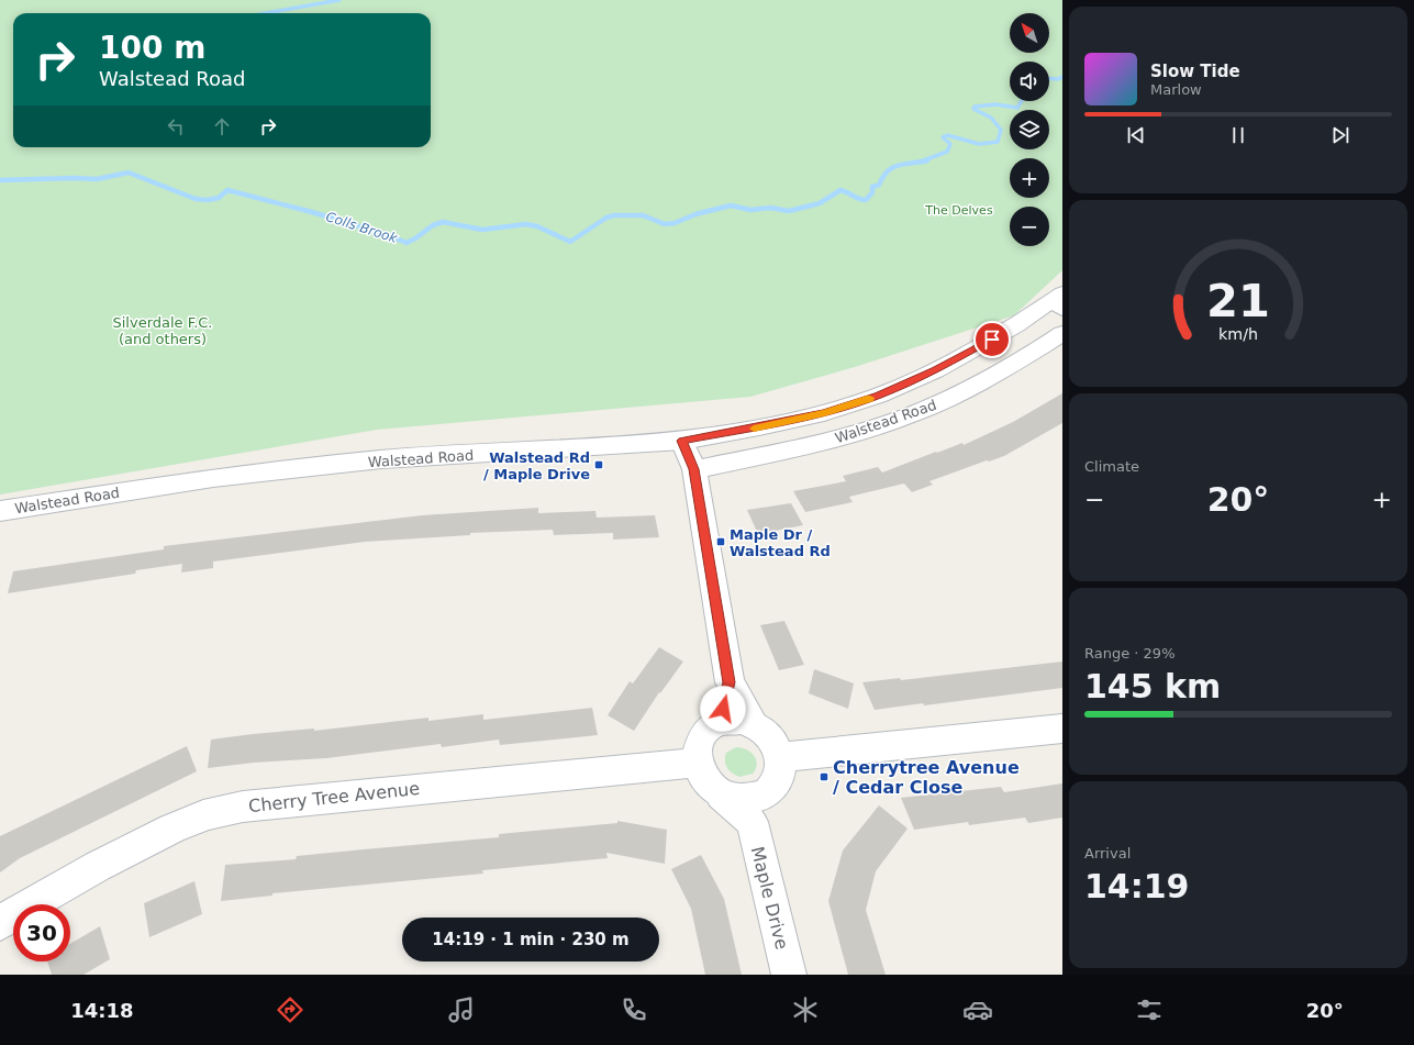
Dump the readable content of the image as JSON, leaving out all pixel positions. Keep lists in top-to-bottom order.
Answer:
{
  "streets": {
    "street": ["Walstead Road", "Cherry Tree Avenue", "Maple Drive"]
  },
  "crossings": [
    ["Cherry Tree Avenue", "Maple Drive"]
  ],
  "water": ["Colls Brook"],
  "parks": ["The Delves", "Silverdale F.C. (and others)"],
  "places": {
    "transit": ["Walstead Rd / Maple Drive", "Maple Dr / Walstead Rd", "Cherrytree Avenue / Cedar Close"]
  },
  "north": "top left",
  "page": {
    "map_buttons": ["+", "−"],
    "turn": ["100 m", "Walstead Road"],
    "song": ["Slow Tide", "Marlow"],
    "tile": [
      "Climate",
      ["Range · 29%", "145 km"],
      ["Arrival", "14:19"]
    ],
    "heat": ["−", "20°", "+"],
    "limit": "30",
    "trip": "14:19 · 1 min · 230 m",
    "tabs": ["14:18", "20°"],
    "gauge": ["21", "km/h"]
  }
}
